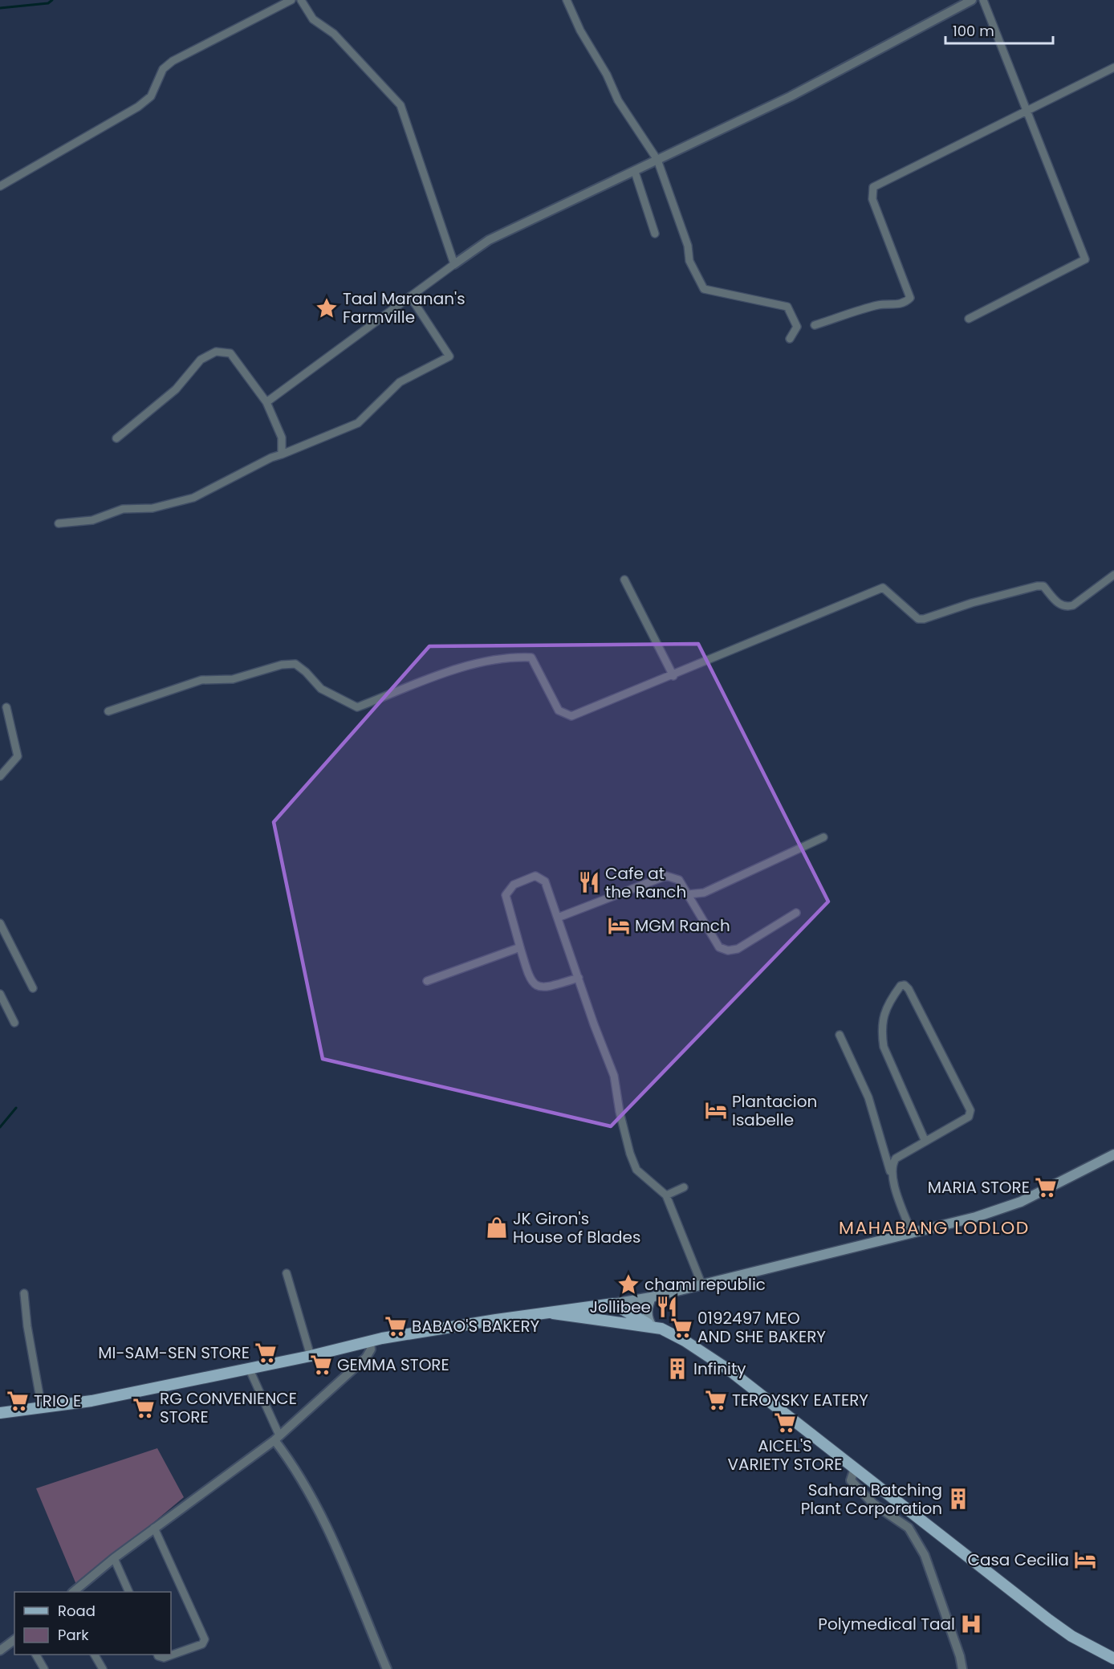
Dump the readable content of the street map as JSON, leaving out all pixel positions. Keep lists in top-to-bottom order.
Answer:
{
  "districts": ["MAHABANG LODLOD"],
  "places": {
    "place": ["Taal Maranan's Farmville", "chami republic"],
    "restaurant": ["Cafe at the Ranch", "Jollibee"],
    "hotel": ["MGM Ranch", "Plantacion Isabelle", "Casa Cecilia"],
    "supermarket": [
      "MARIA STORE",
      "BABAO'S BAKERY",
      "0192497 MEO AND SHE BAKERY",
      "MI-SAM-SEN STORE",
      "GEMMA STORE",
      "TEROYSKY EATERY",
      "TRIO E",
      "RG CONVENIENCE STORE",
      "AICEL'S VARIETY STORE"
    ],
    "shop": ["JK Giron's House of Blades"],
    "building": ["Infinity", "Sahara Batching Plant Corporation"],
    "hospital": ["Polymedical Taal"]
  },
  "legend": ["Road", "Park"],
  "scale_bar": "100 m"
}
